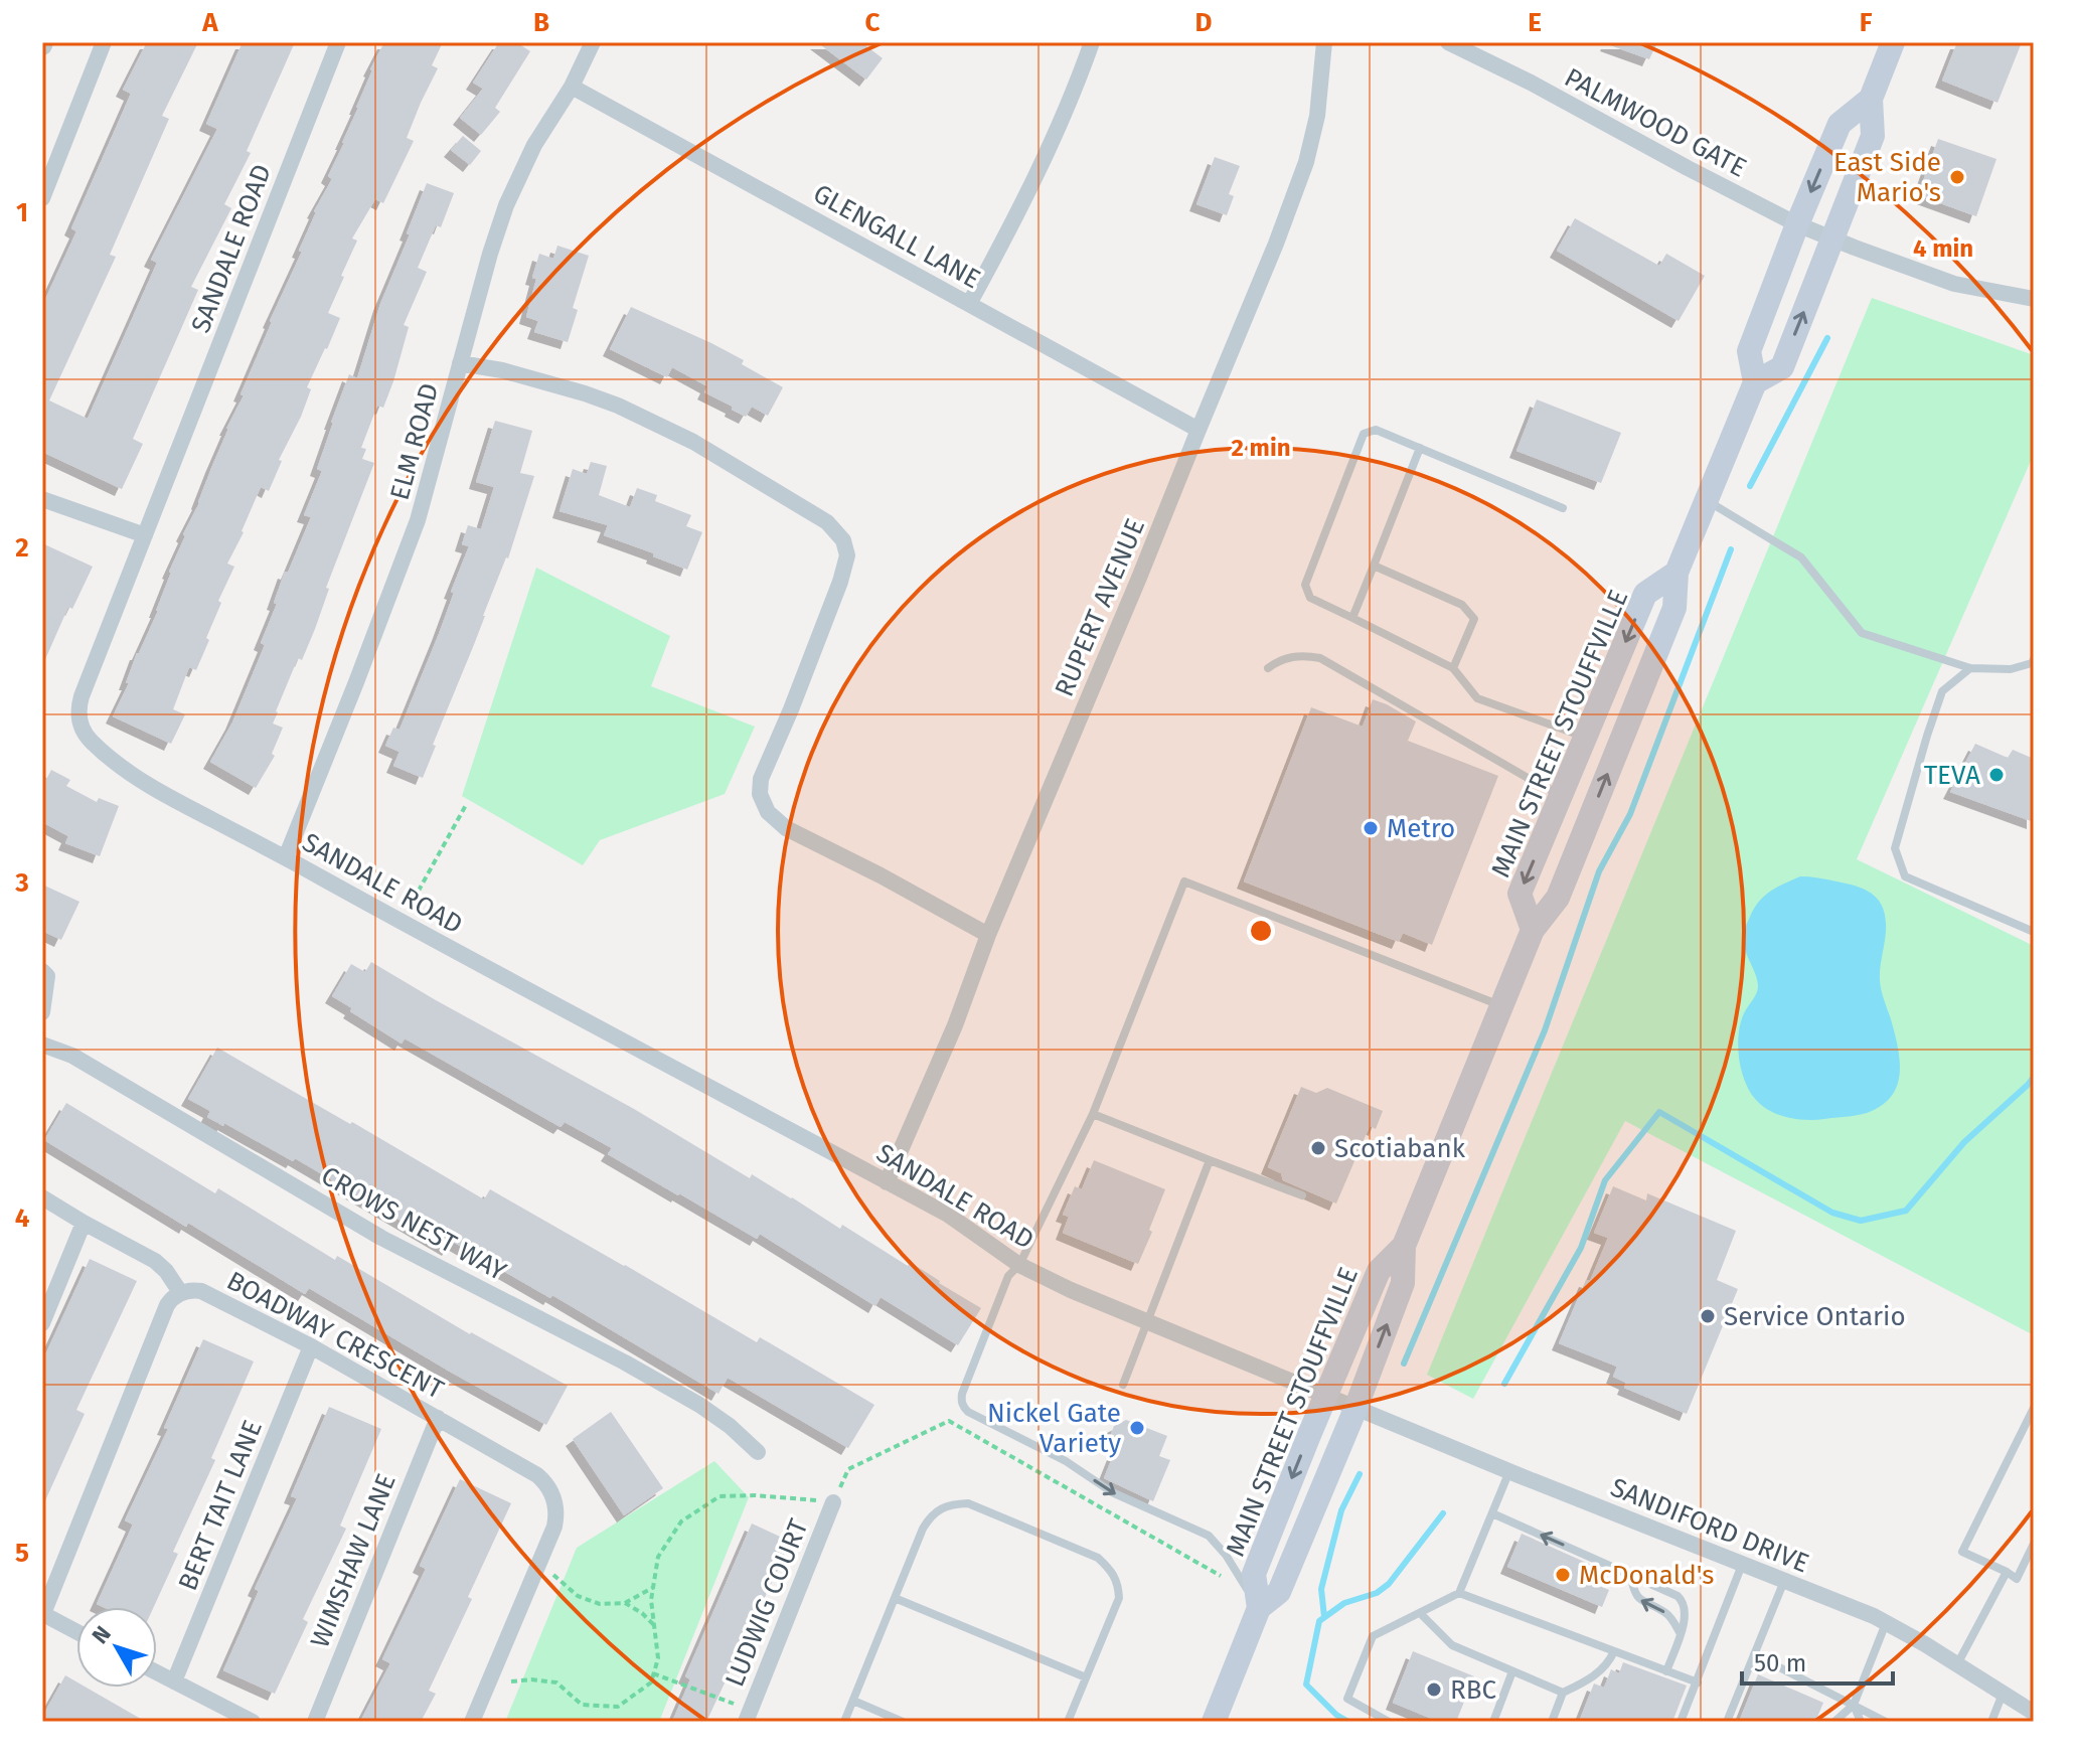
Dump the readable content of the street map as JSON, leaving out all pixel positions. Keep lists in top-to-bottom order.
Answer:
{
  "streets": {
    "main road": ["MAIN STREET STOUFFVILLE"],
    "street": [
      "PALMWOOD GATE",
      "GLENGALL LANE",
      "SANDALE ROAD",
      "ELM ROAD",
      "RUPERT AVENUE",
      "CROWS NEST WAY",
      "BOADWAY CRESCENT",
      "BERT TAIT LANE",
      "SANDIFORD DRIVE",
      "WIMSHAW LANE",
      "LUDWIG COURT"
    ]
  },
  "crossings": [
    ["PALMWOOD GATE", "MAIN STREET STOUFFVILLE"],
    ["GLENGALL LANE", "ELM ROAD"],
    ["GLENGALL LANE", "RUPERT AVENUE"],
    ["SANDALE ROAD", "ELM ROAD"],
    ["SANDALE ROAD", "RUPERT AVENUE"],
    ["SANDALE ROAD", "MAIN STREET STOUFFVILLE"],
    ["SANDALE ROAD", "SANDIFORD DRIVE"],
    ["MAIN STREET STOUFFVILLE", "SANDIFORD DRIVE"],
    ["BOADWAY CRESCENT", "BERT TAIT LANE"],
    ["BOADWAY CRESCENT", "WIMSHAW LANE"]
  ],
  "places": [
    "East Side Mario's",
    "TEVA",
    "Metro",
    "Scotiabank",
    "Service Ontario",
    "Nickel Gate Variety",
    "McDonald's",
    "RBC"
  ],
  "scale_bar": "50 m",
  "north": "top left",
  "grid": {
    "columns": [
      "A",
      "B",
      "C",
      "D",
      "E",
      "F"
    ],
    "rows": [
      "1",
      "2",
      "3",
      "4",
      "5"
    ]
  },
  "rings": ["4 min", "2 min"]
}
